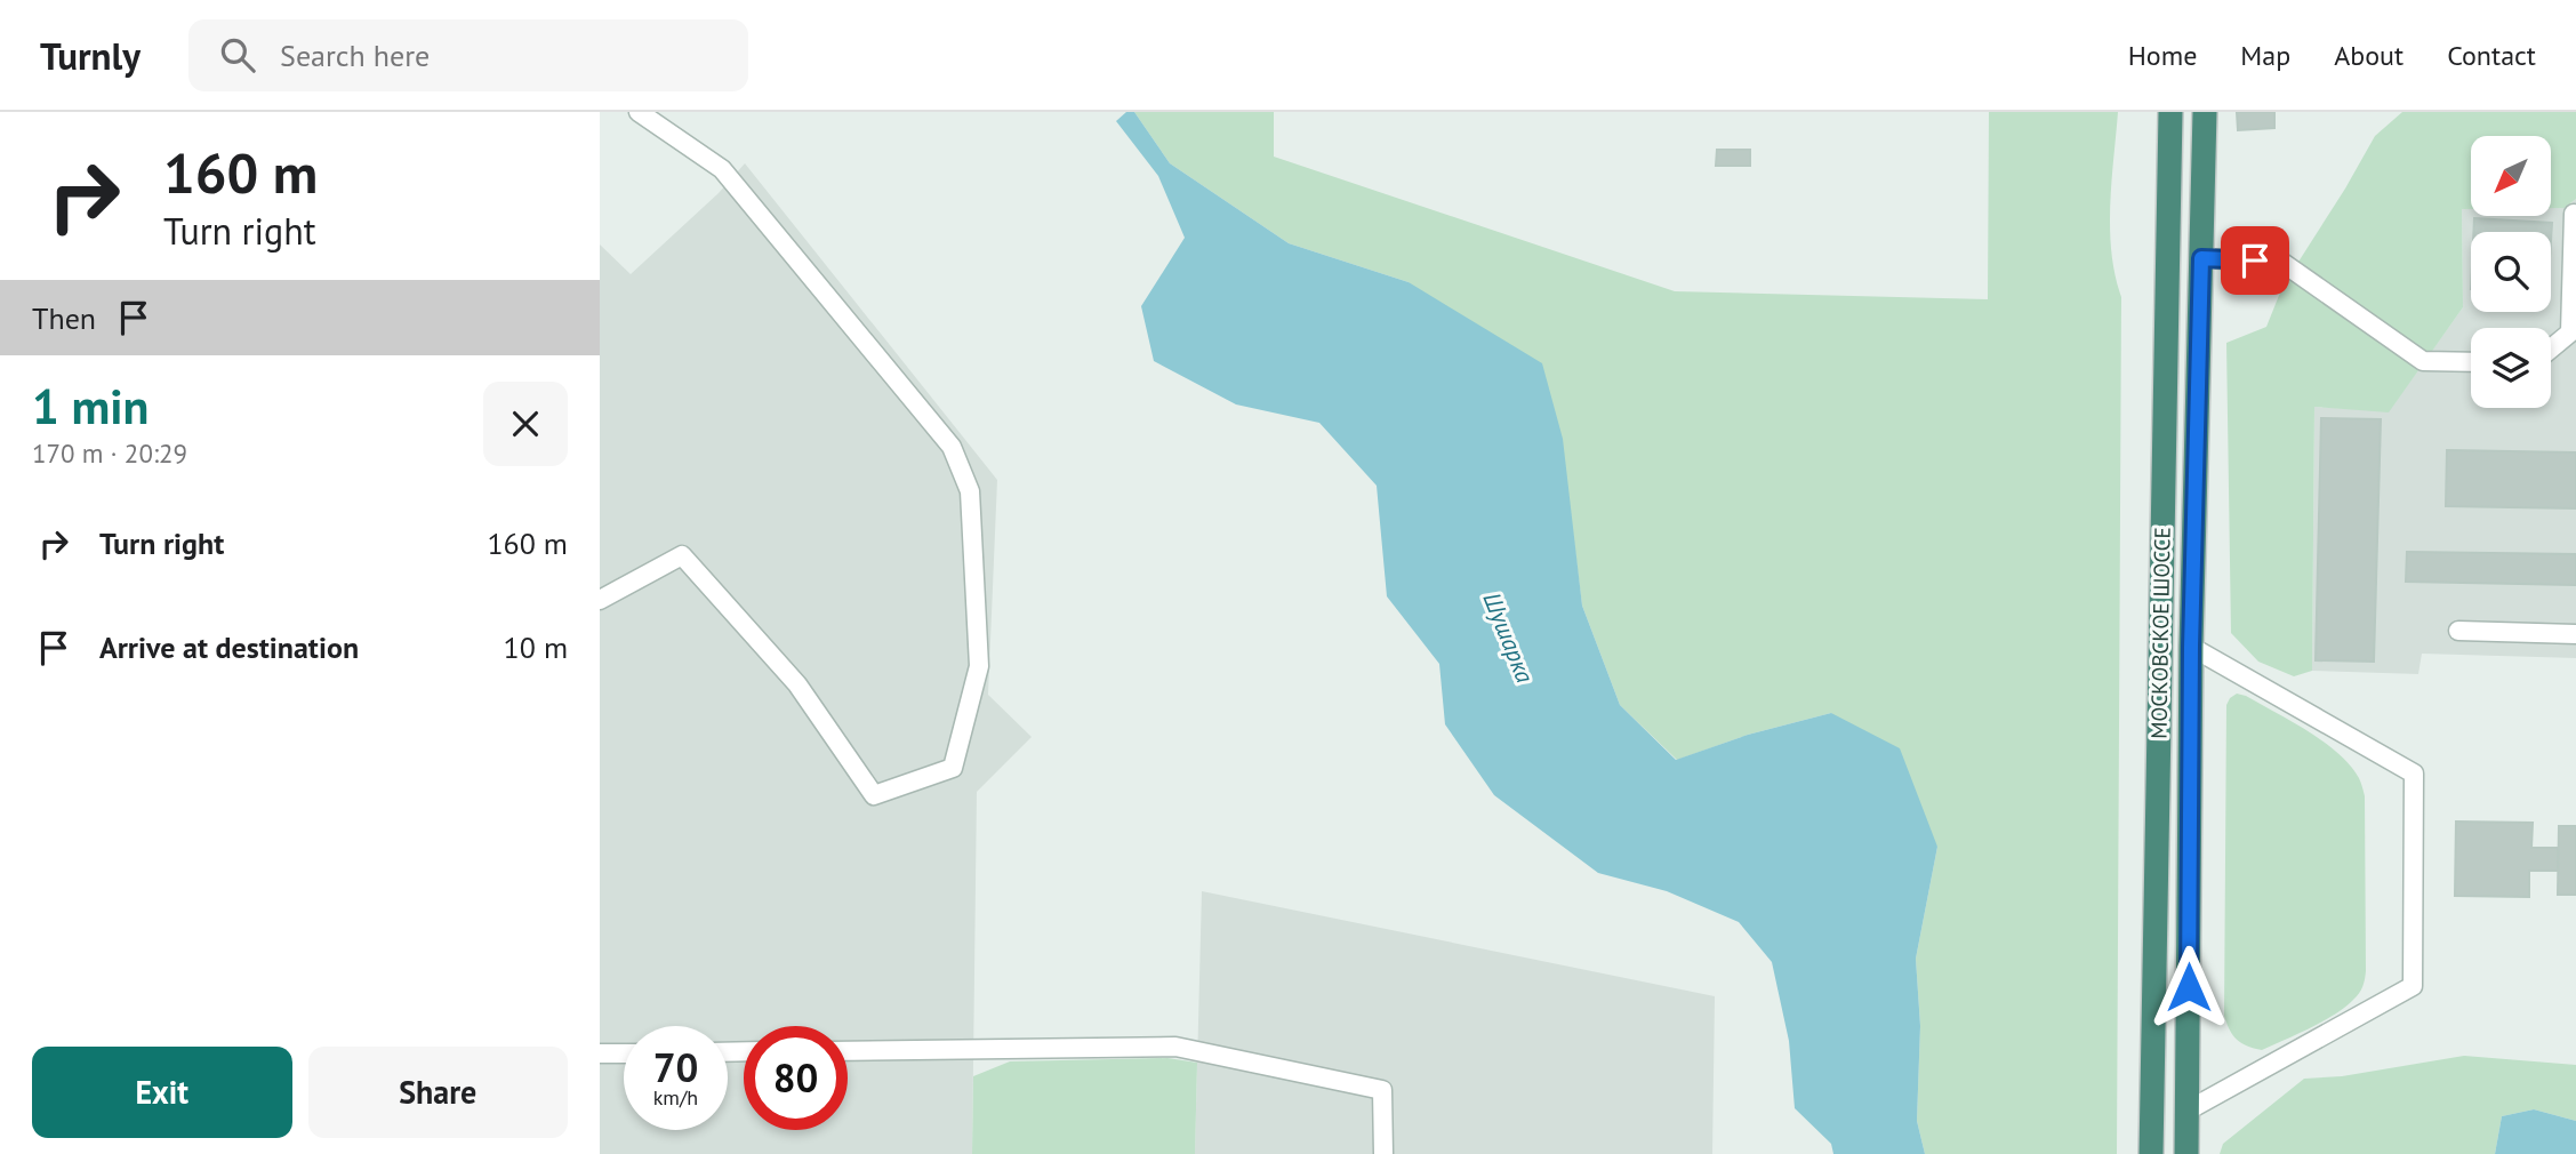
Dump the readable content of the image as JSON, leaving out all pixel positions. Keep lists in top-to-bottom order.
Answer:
{
  "streets": {
    "highway": ["МОСКОВСКОЕ ШОССЕ"]
  },
  "water": ["Шушарка"],
  "north": "bottom left",
  "page": {
    "header": "Turnly",
    "search": "Search here",
    "nav": [
      "Home",
      "Map",
      "About",
      "Contact"
    ],
    "turn": ["160 m", "Turn right"],
    "then": "Then",
    "heading": ["1 min", "170 m · 20:29"],
    "list": [
      {
        "name": "Turn right",
        "value": "160 m"
      },
      {
        "name": "Arrive at destination",
        "value": "10 m"
      }
    ],
    "speed": "70 km/h",
    "limit": "80",
    "buttons": ["Exit", "Share"]
  }
}
